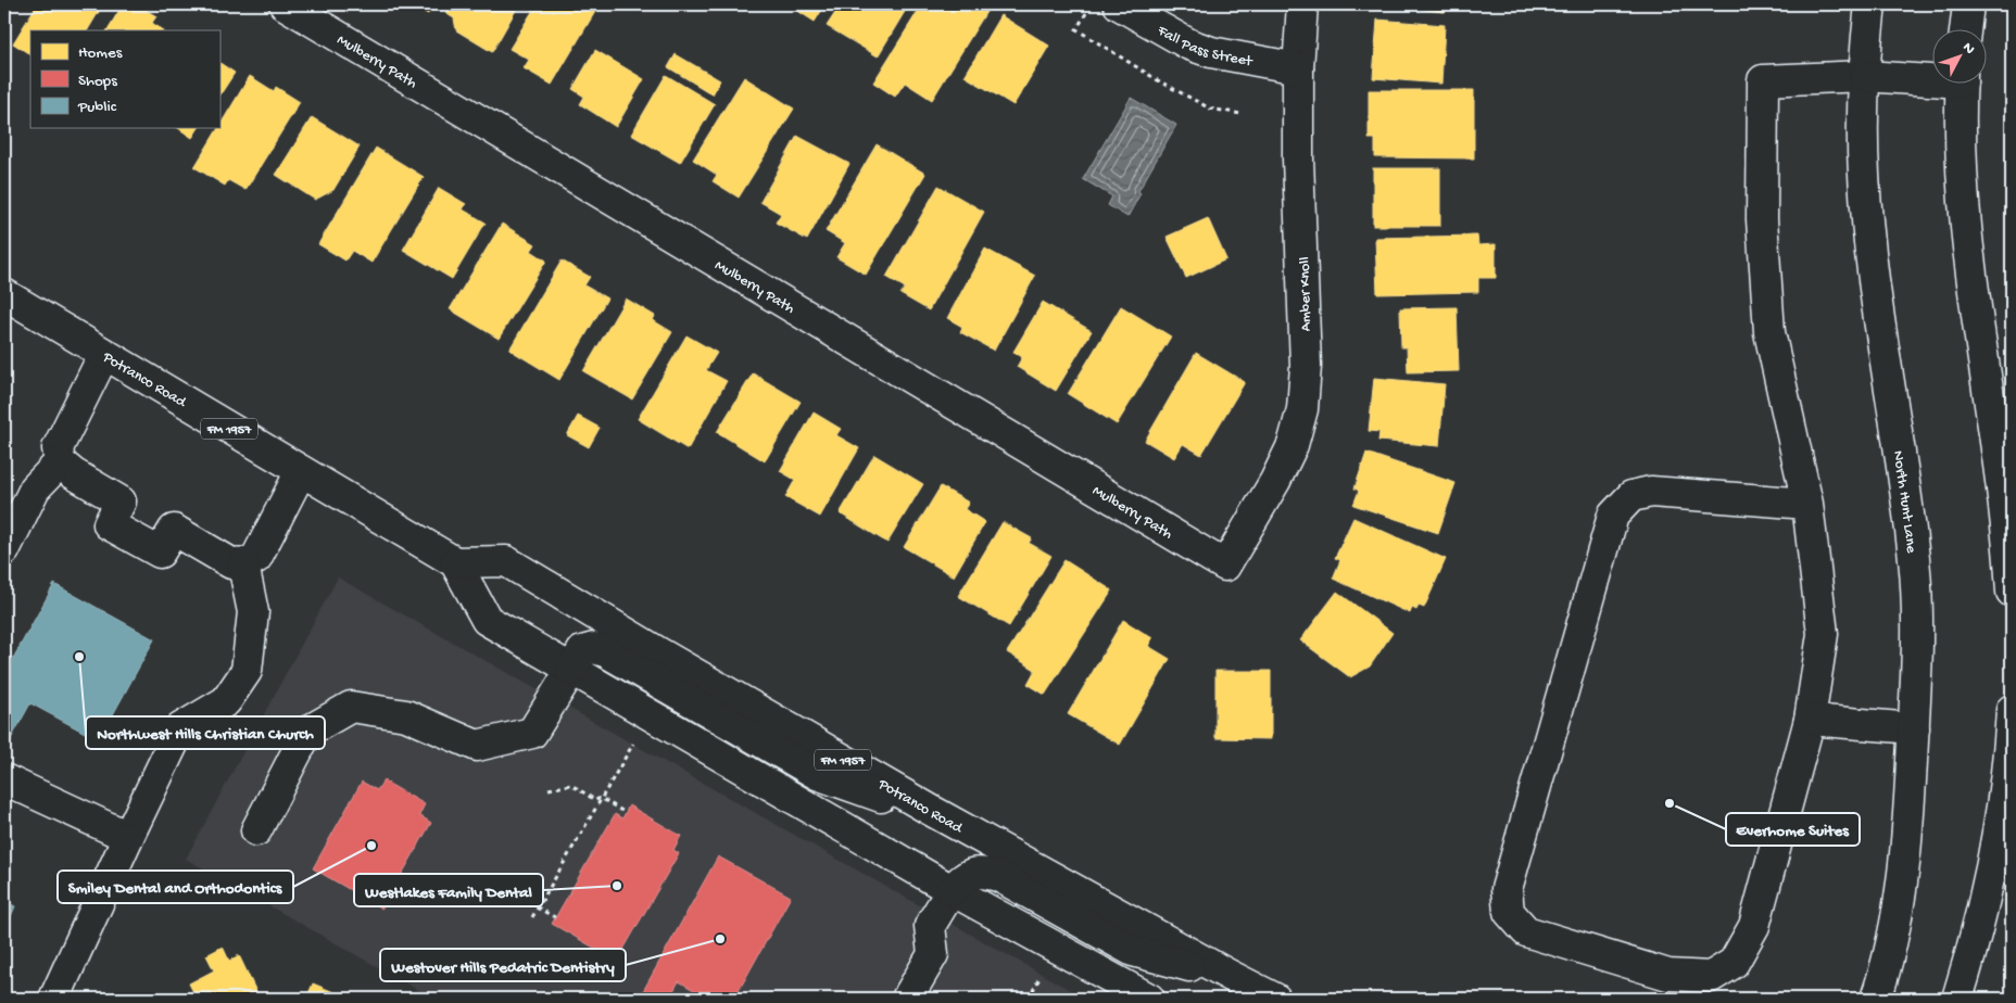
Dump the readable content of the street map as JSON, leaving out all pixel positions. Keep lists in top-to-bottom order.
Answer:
{
  "streets": {
    "main road": [
      "Fall Pass Street",
      "Mulberry Path",
      "Amber Knoll",
      "Potranco Road",
      "FM 1957",
      "North Hunt Lane"
    ]
  },
  "crossings": [
    ["Fall Pass Street", "Amber Knoll"],
    ["Mulberry Path", "Amber Knoll"]
  ],
  "places": [
    "Northwest Hills Christian Church",
    "Everhome Suites",
    "Smiley Dental and Orthodontics",
    "Westlakes Family Dental",
    "Westover Hills Pedatric Dentistry"
  ],
  "legend": ["Homes", "Shops", "Public"],
  "north": "top right"
}
